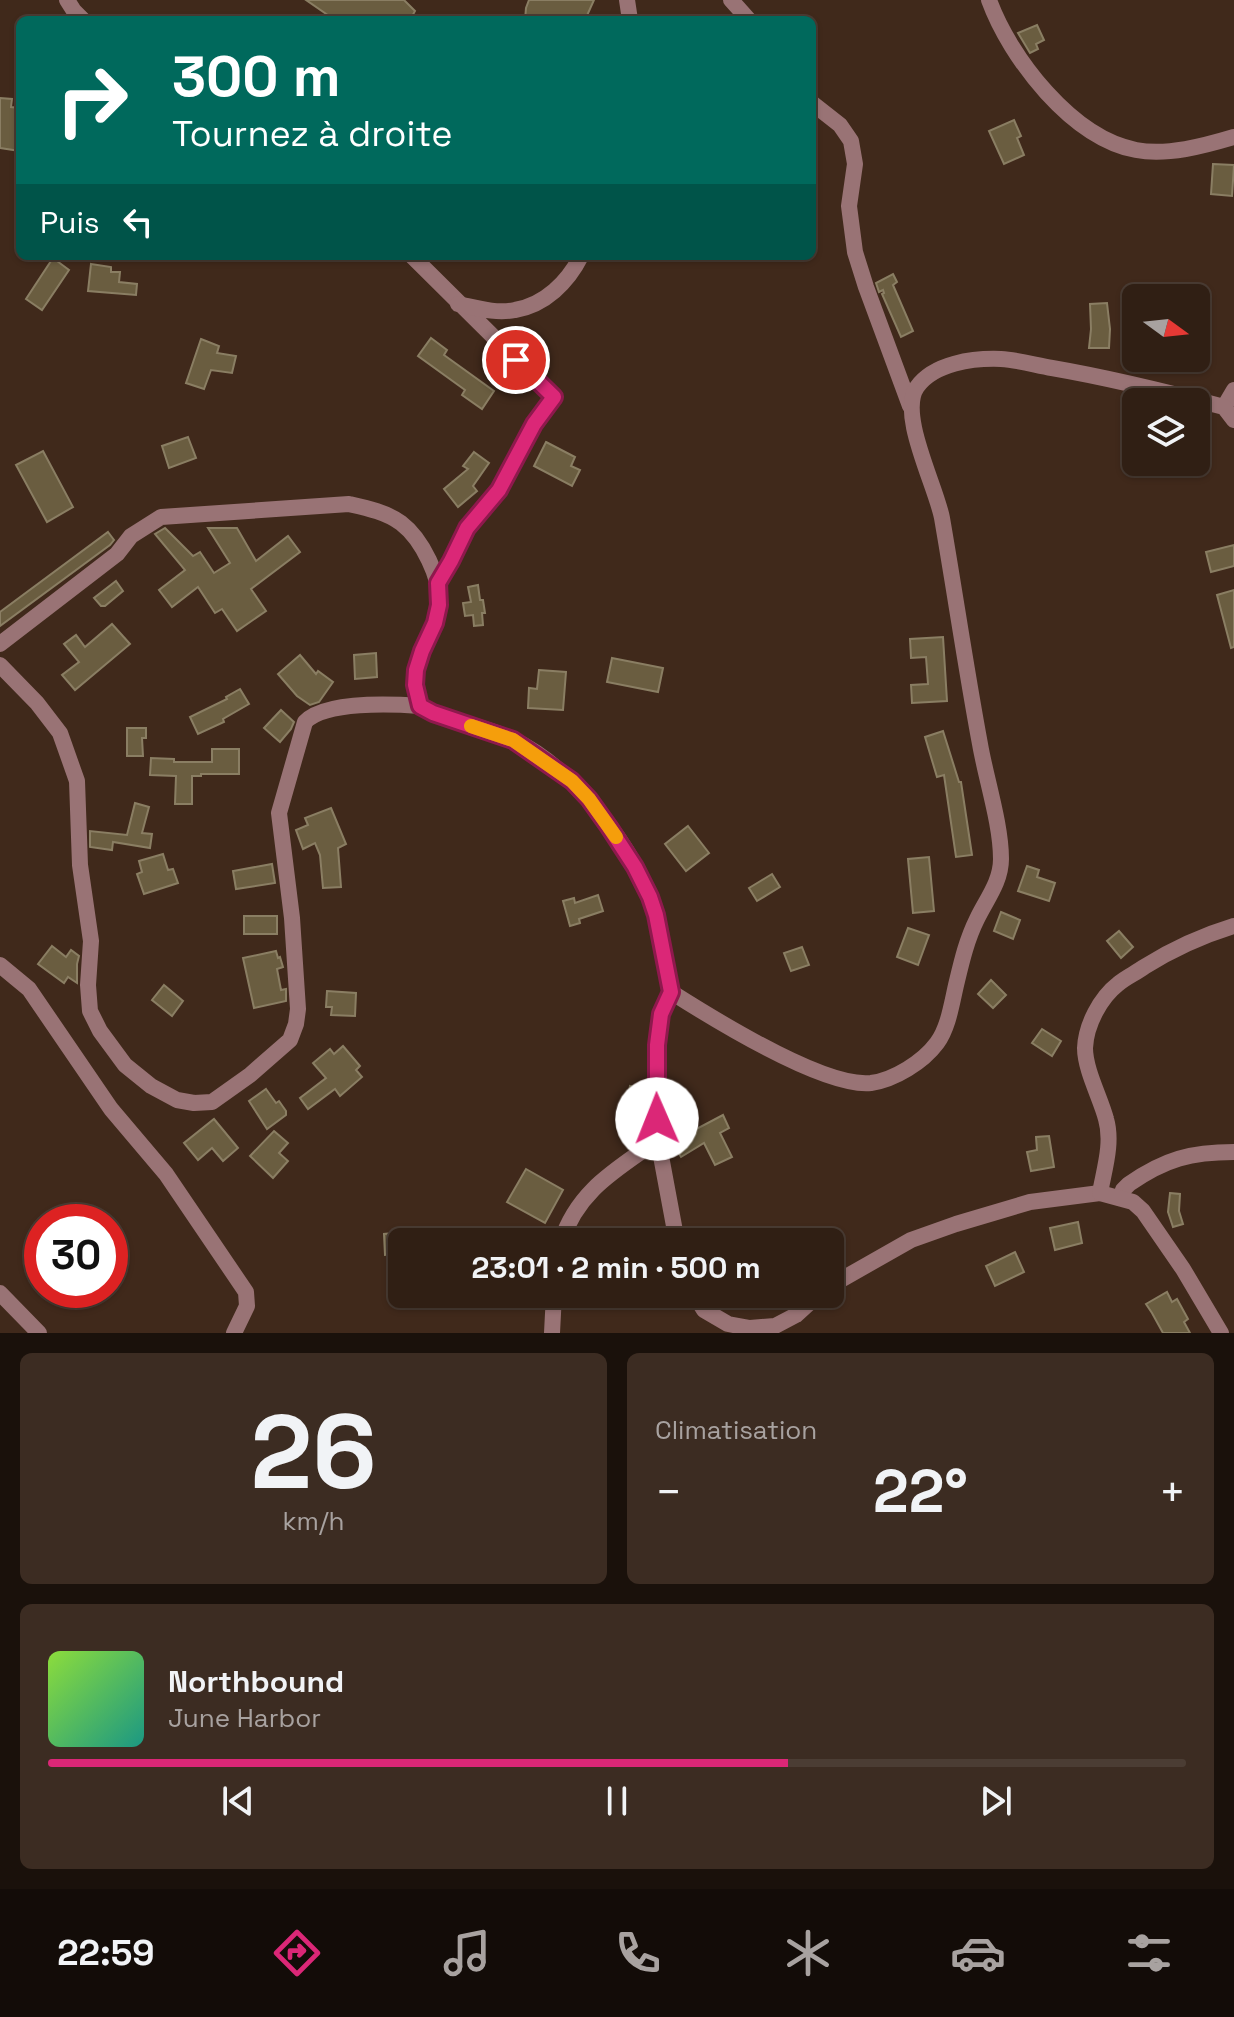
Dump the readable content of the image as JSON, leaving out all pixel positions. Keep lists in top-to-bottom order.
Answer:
{
  "north": "right",
  "page": {
    "turn": ["300 m", "Tournez à droite"],
    "then": "Puis",
    "limit": "30",
    "trip": "23:01 · 2 min · 500 m",
    "tile": [
      ["26", "km/h"],
      "Climatisation"
    ],
    "heat": ["−", "22°", "+"],
    "song": ["Northbound", "June Harbor"],
    "tabs": "22:59"
  }
}
